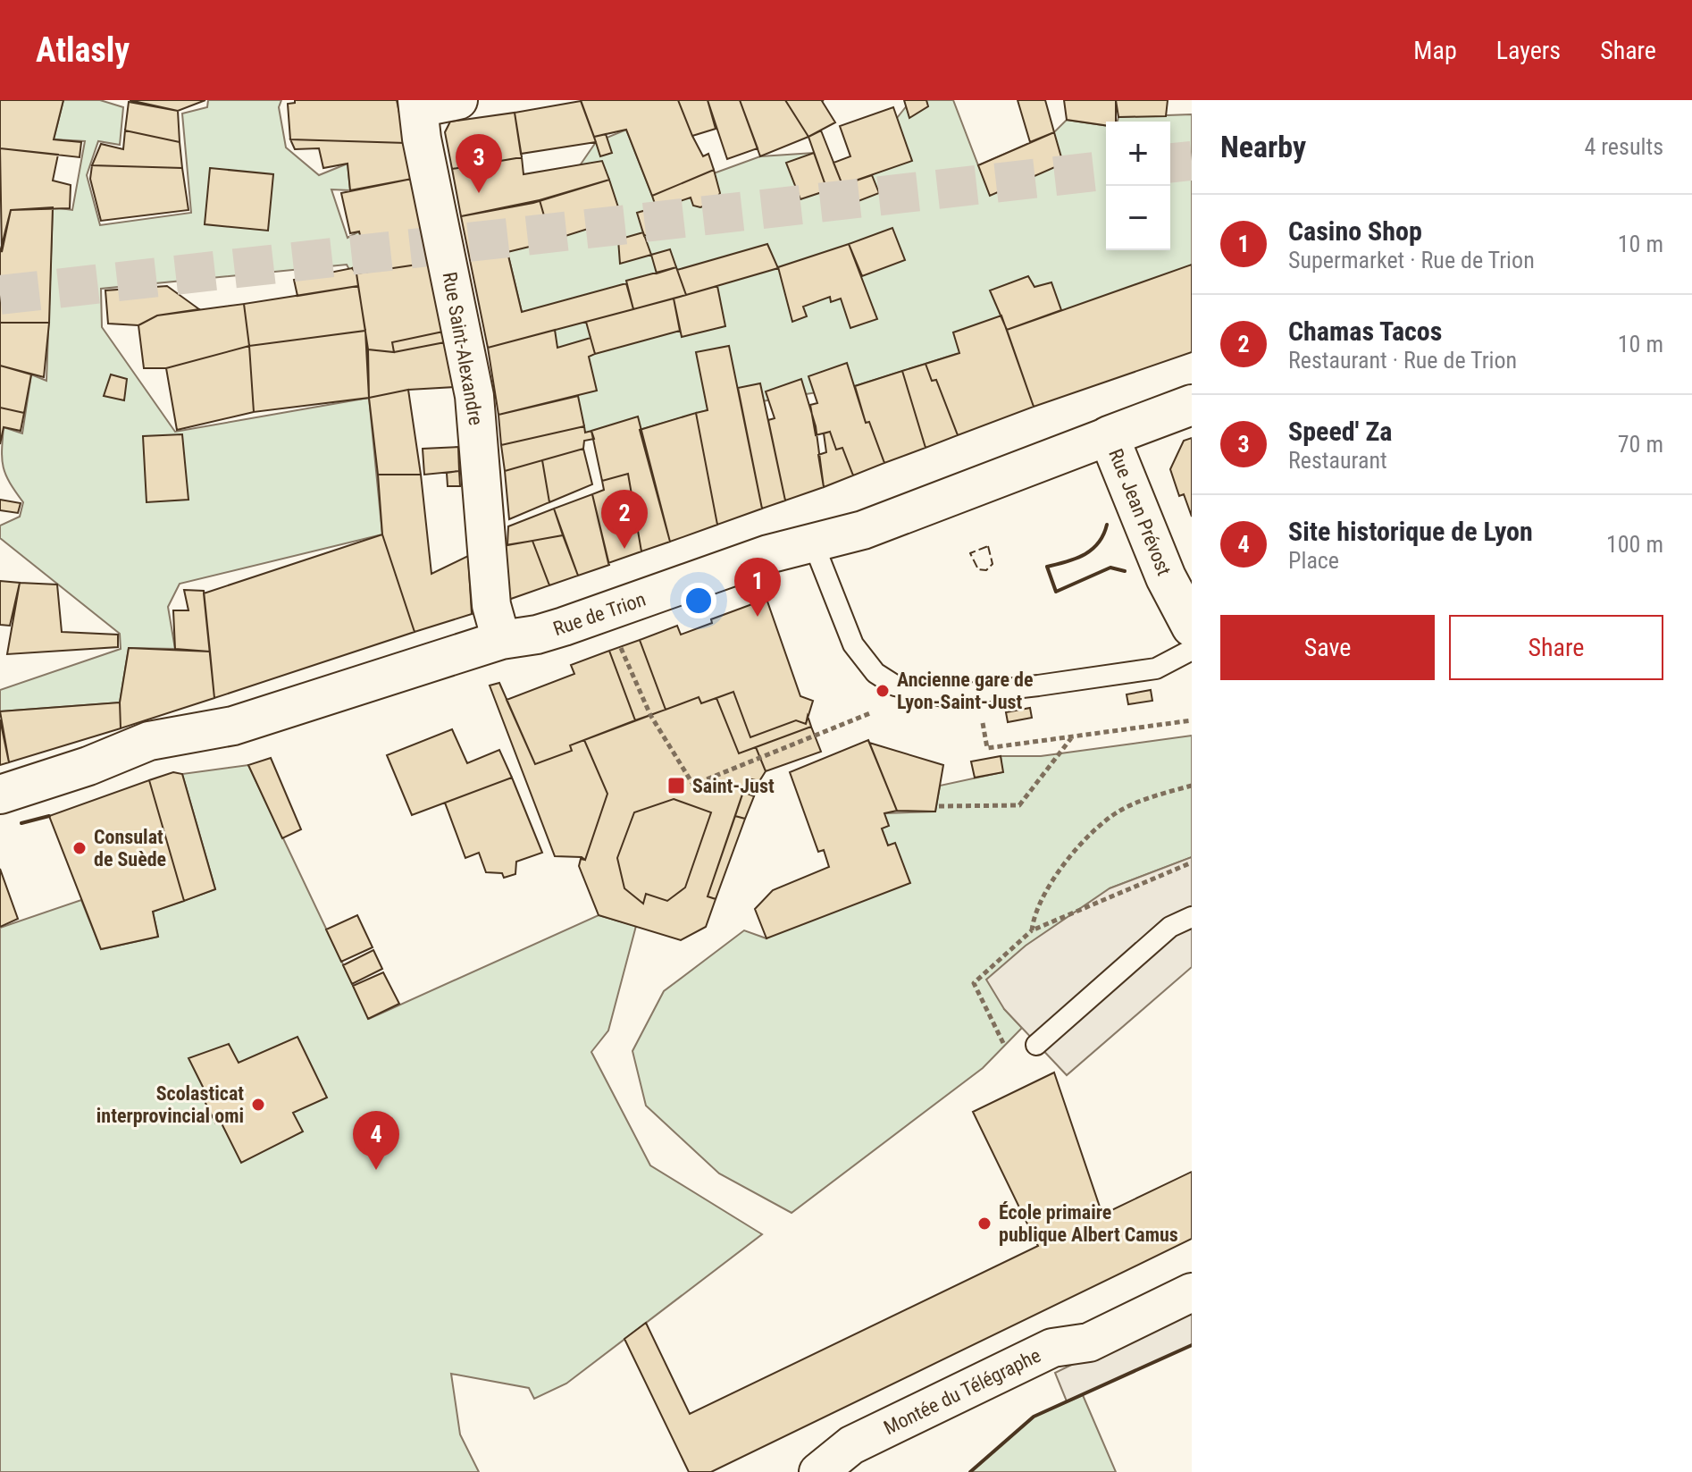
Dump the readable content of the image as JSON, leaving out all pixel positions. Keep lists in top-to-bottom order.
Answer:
{
  "streets": {
    "street": [
      "Rue Saint-Alexandre",
      "Rue Jean Prévost",
      "Rue de Trion",
      "Montée du Télégraphe"
    ]
  },
  "crossings": [
    ["Rue Saint-Alexandre", "Rue de Trion"],
    ["Rue Jean Prévost", "Rue de Trion"]
  ],
  "places": {
    "other": [
      "Ancienne gare de Lyon-Saint-Just",
      "Consulat de Suède",
      "Scolasticat interprovincial omi",
      "École primaire publique Albert Camus"
    ],
    "transit": ["Saint-Just"]
  },
  "page": {
    "header": "Atlasly",
    "nav": ["Map", "Layers", "Share"],
    "heading": ["Nearby", "4 results"],
    "map_buttons": ["+", "−"],
    "pins": [
      "3",
      "2",
      "1",
      "4"
    ],
    "list": [
      {
        "mark": "1",
        "name": "Casino Shop",
        "note": "Supermarket · Rue de Trion",
        "value": "10 m"
      },
      {
        "mark": "2",
        "name": "Chamas Tacos",
        "note": "Restaurant · Rue de Trion",
        "value": "10 m"
      },
      {
        "mark": "3",
        "name": "Speed' Za",
        "note": "Restaurant",
        "value": "70 m"
      },
      {
        "mark": "4",
        "name": "Site historique de Lyon",
        "note": "Place",
        "value": "100 m"
      }
    ],
    "buttons": ["Save", "Share"]
  }
}
